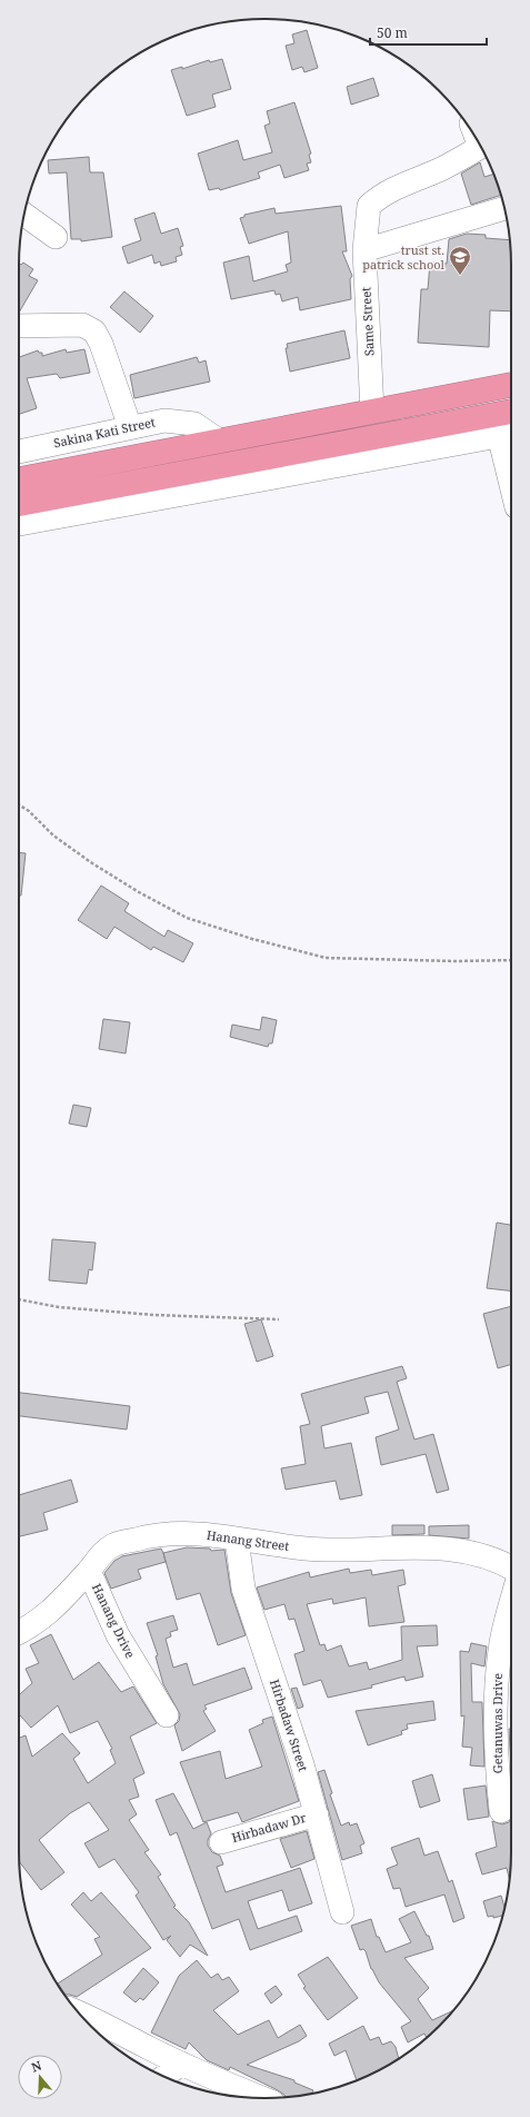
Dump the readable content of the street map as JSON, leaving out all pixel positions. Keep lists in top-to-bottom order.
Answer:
{
  "streets": {
    "street": [
      "Same Street",
      "Sakina Kati Street",
      "Hanang Street",
      "Hanang Drive",
      "Getanuwas Drive",
      "Hirbadaw Street",
      "Hirbadaw Dr"
    ]
  },
  "crossings": [
    ["Hanang Street", "Hanang Drive"],
    ["Hanang Street", "Hirbadaw Street"],
    ["Hirbadaw Street", "Hirbadaw Dr"]
  ],
  "places": {
    "school or university": ["trust st. patrick school"]
  },
  "scale_bar": "50 m",
  "north": "top"
}
